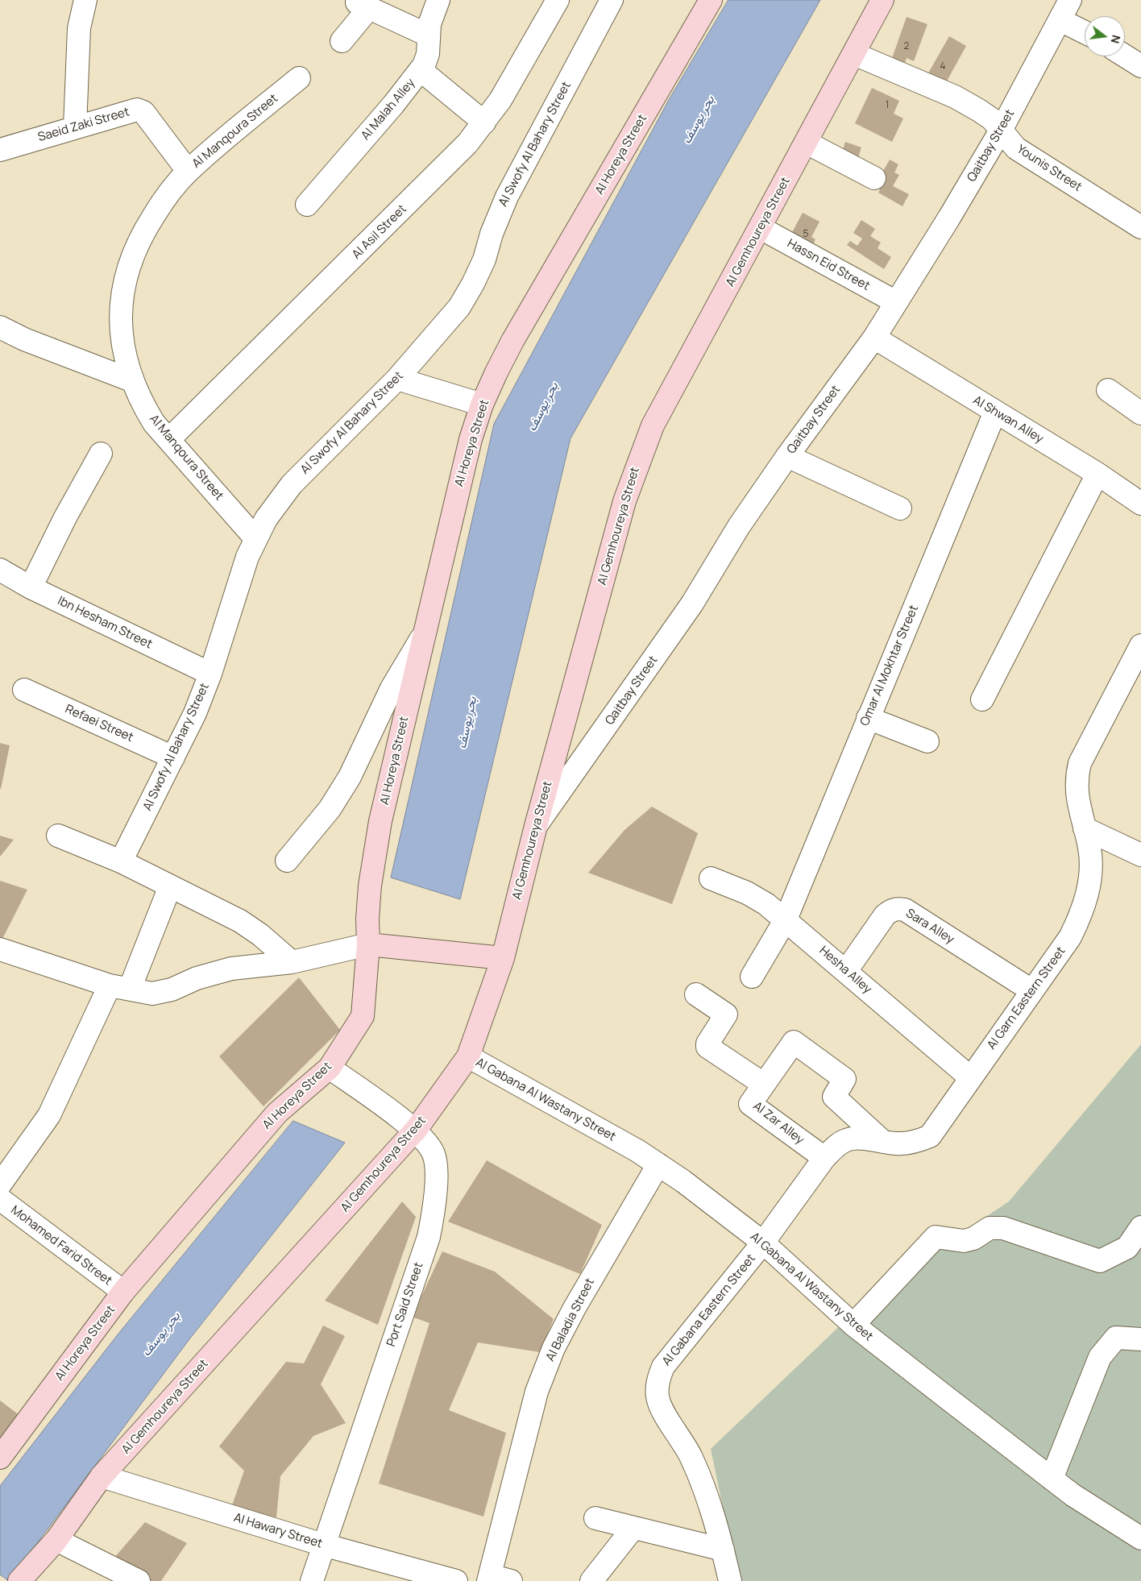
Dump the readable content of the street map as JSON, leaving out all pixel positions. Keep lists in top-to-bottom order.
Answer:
{
  "streets": {
    "street": [
      "Al Malah Alley",
      "Saeid Zaki Street",
      "Al Manqoura Street",
      "Al Swofy Al Bahary Street",
      "Qaitbay Street",
      "Al Horeya Street",
      "Younis Street",
      "Al Asil Street",
      "Al Gemhoureya Street",
      "Hassn Eid Street",
      "Al Shwan Alley",
      "Ibn Hesham Street",
      "Omar Al Mokhtar Street",
      "Refaei Street",
      "Sara Alley",
      "Hesha Alley",
      "Al Garn Eastern Street",
      "Al Gabana Al Wastany Street",
      "Al Zar Alley",
      "Mohamed Farid Street",
      "Port Said Street",
      "Al Gabana Eastern Street",
      "Al Baladia Street",
      "Al Hawary Street"
    ]
  },
  "crossings": [
    ["Saeid Zaki Street", "Al Manqoura Street"],
    ["Al Manqoura Street", "Al Swofy Al Bahary Street"],
    ["Al Manqoura Street", "Al Asil Street"],
    ["Al Swofy Al Bahary Street", "Ibn Hesham Street"],
    ["Al Swofy Al Bahary Street", "Refaei Street"],
    ["Qaitbay Street", "Younis Street"],
    ["Qaitbay Street", "Al Gemhoureya Street"],
    ["Qaitbay Street", "Hassn Eid Street"],
    ["Qaitbay Street", "Al Shwan Alley"],
    ["Al Horeya Street", "Mohamed Farid Street"],
    ["Al Horeya Street", "Port Said Street"],
    ["Younis Street", "Al Gemhoureya Street"],
    ["Al Gemhoureya Street", "Hassn Eid Street"],
    ["Al Gemhoureya Street", "Al Gabana Al Wastany Street"],
    ["Al Gemhoureya Street", "Port Said Street"],
    ["Al Gemhoureya Street", "Al Hawary Street"],
    ["Al Shwan Alley", "Omar Al Mokhtar Street"],
    ["Omar Al Mokhtar Street", "Hesha Alley"],
    ["Sara Alley", "Hesha Alley"],
    ["Sara Alley", "Al Garn Eastern Street"],
    ["Hesha Alley", "Al Garn Eastern Street"],
    ["Al Garn Eastern Street", "Al Gabana Al Wastany Street"],
    ["Al Garn Eastern Street", "Al Zar Alley"],
    ["Al Garn Eastern Street", "Al Gabana Eastern Street"],
    ["Al Gabana Al Wastany Street", "Al Gabana Eastern Street"],
    ["Al Gabana Al Wastany Street", "Al Baladia Street"],
    ["Port Said Street", "Al Hawary Street"]
  ],
  "water": ["بحر يوسف"],
  "house_numbers": [
    "2",
    "4",
    "1",
    "5"
  ],
  "north": "right"
}
